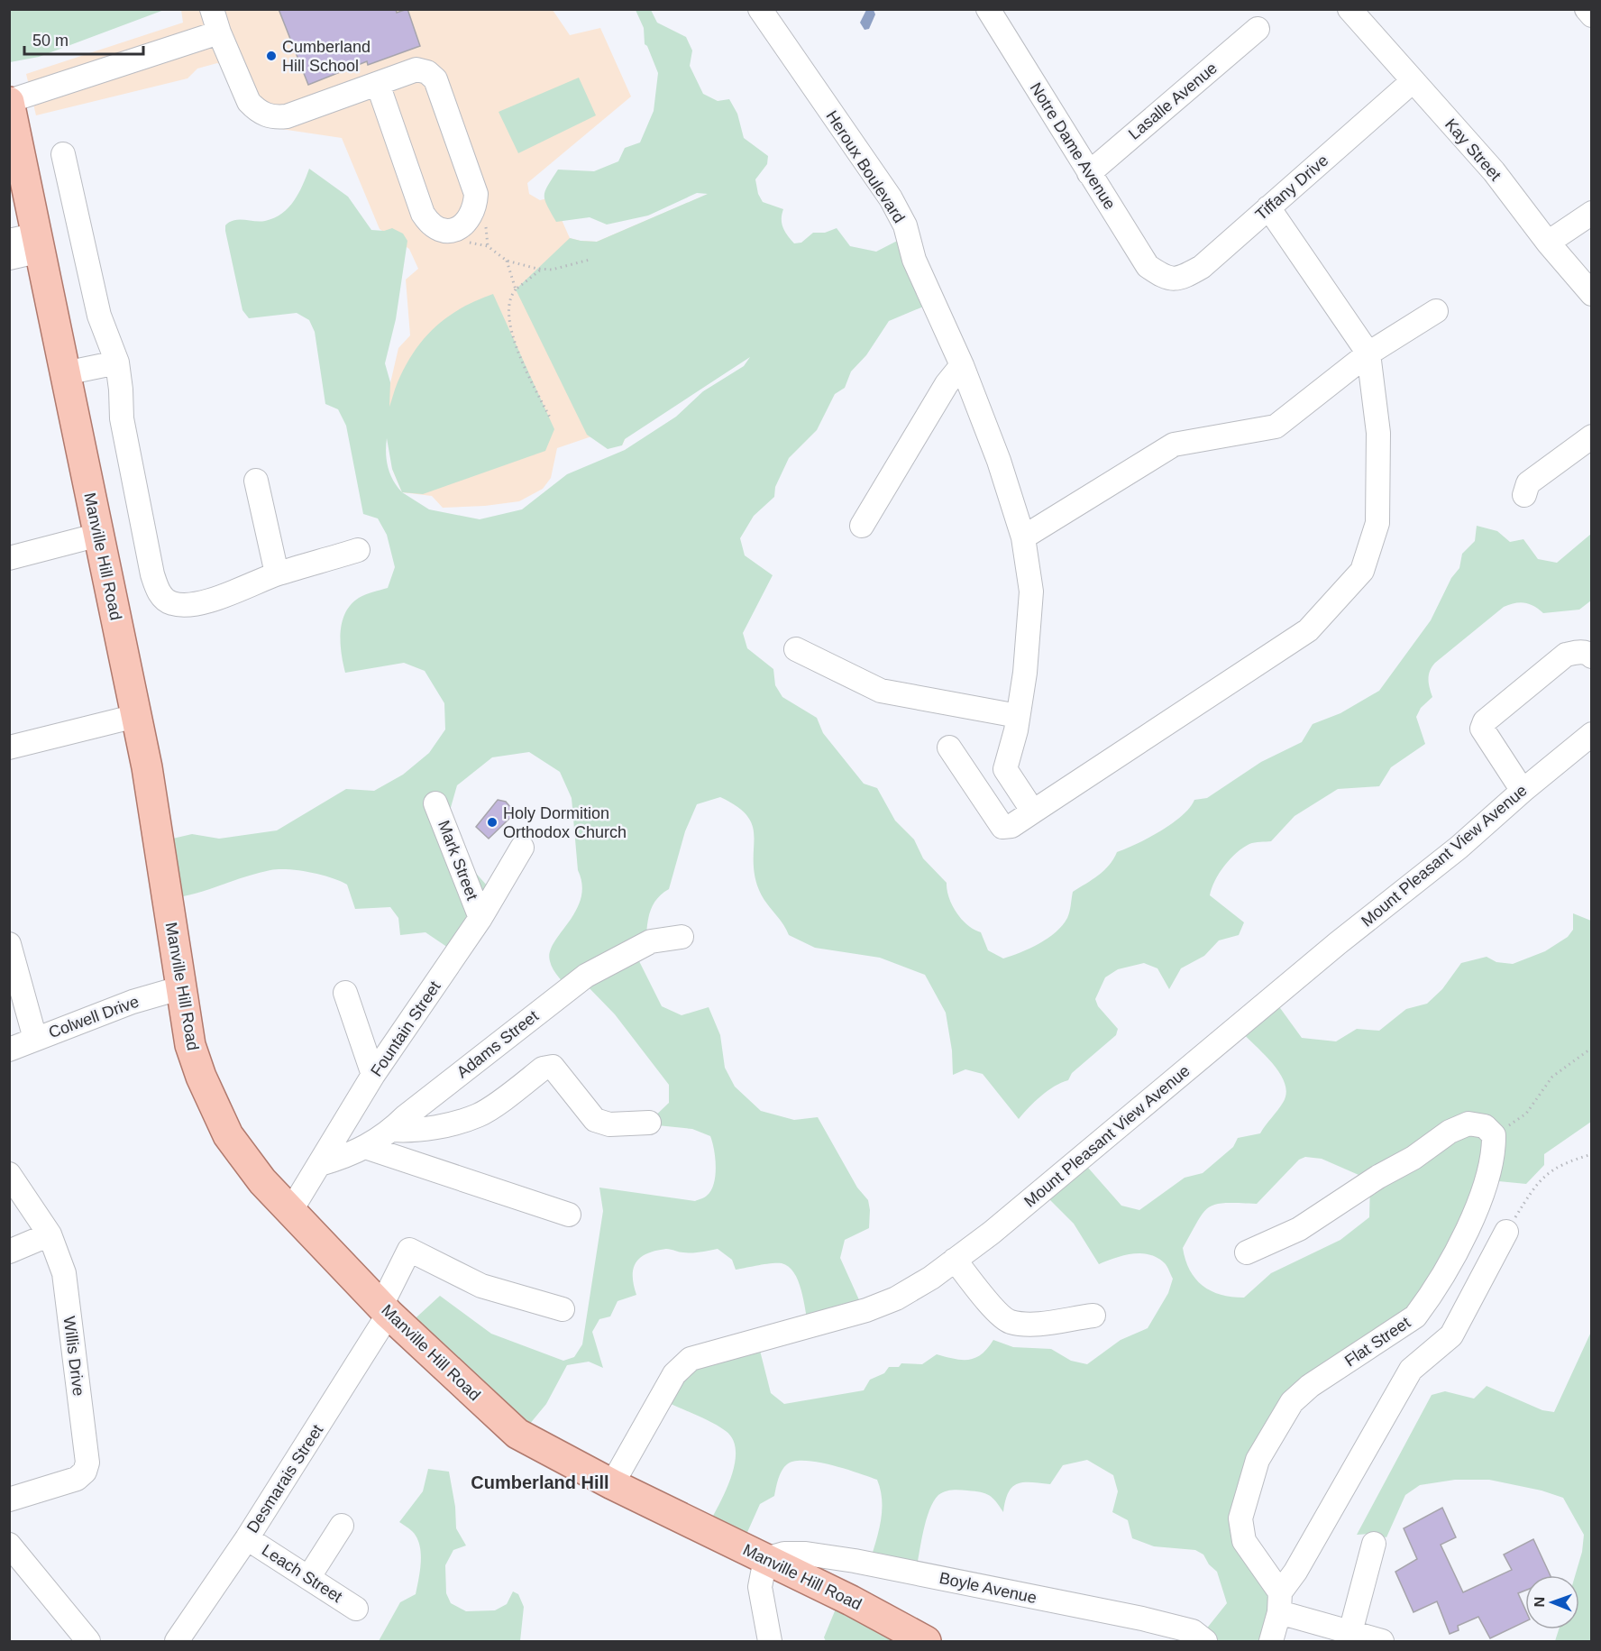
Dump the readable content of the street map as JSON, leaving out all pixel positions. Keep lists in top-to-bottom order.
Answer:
{
  "streets": {
    "main road": ["Manville Hill Road"],
    "street": [
      "Lasalle Avenue",
      "Notre Dame Avenue",
      "Kay Street",
      "Heroux Boulevard",
      "Tiffany Drive",
      "Mount Pleasant View Avenue",
      "Mark Street",
      "Colwell Drive",
      "Fountain Street",
      "Adams Street",
      "Flat Street",
      "Willis Drive",
      "Desmarais Street",
      "Leach Street",
      "Boyle Avenue"
    ]
  },
  "crossings": [
    ["Lasalle Avenue", "Notre Dame Avenue"],
    ["Notre Dame Avenue", "Tiffany Drive"],
    ["Kay Street", "Tiffany Drive"],
    ["Manville Hill Road", "Mount Pleasant View Avenue"],
    ["Manville Hill Road", "Colwell Drive"],
    ["Manville Hill Road", "Fountain Street"],
    ["Manville Hill Road", "Desmarais Street"],
    ["Manville Hill Road", "Boyle Avenue"],
    ["Mark Street", "Fountain Street"],
    ["Fountain Street", "Adams Street"],
    ["Desmarais Street", "Leach Street"]
  ],
  "districts": ["Cumberland Hill"],
  "places": ["Cumberland Hill School", "Holy Dormition Orthodox Church"],
  "scale_bar": "50 m",
  "north": "left"
}
